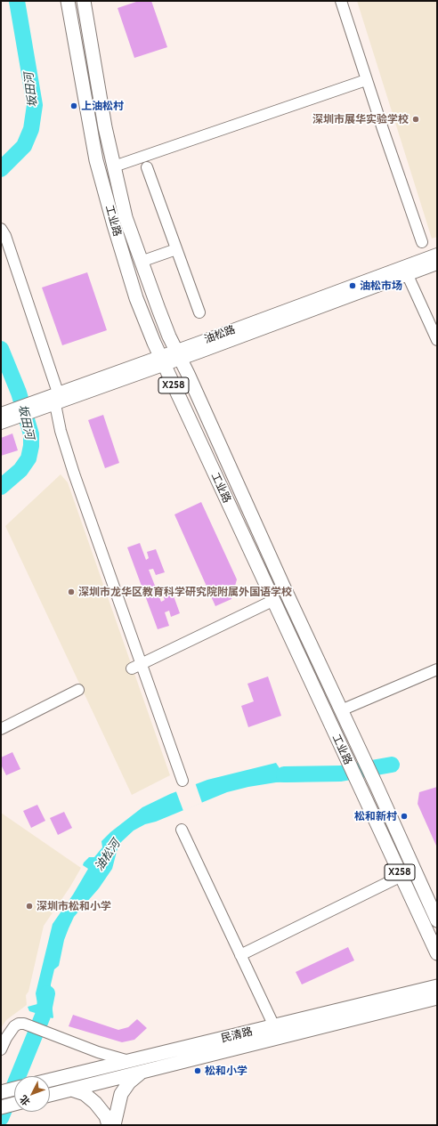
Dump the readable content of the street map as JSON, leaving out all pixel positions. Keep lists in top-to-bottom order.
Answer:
{
  "streets": {
    "main road": ["工业路", "X258", "民清路"],
    "street": ["油松路"]
  },
  "crossings": [
    ["工业路", "油松路"]
  ],
  "water": ["坂田河", "油松河"],
  "places": [
    "上油松村",
    "深圳市展华实验学校",
    "油松市场",
    "深圳市龙华区教育科学研究院附属外国语学校",
    "松和新村",
    "深圳市松和小学",
    "松和小学"
  ],
  "north": "bottom left"
}
